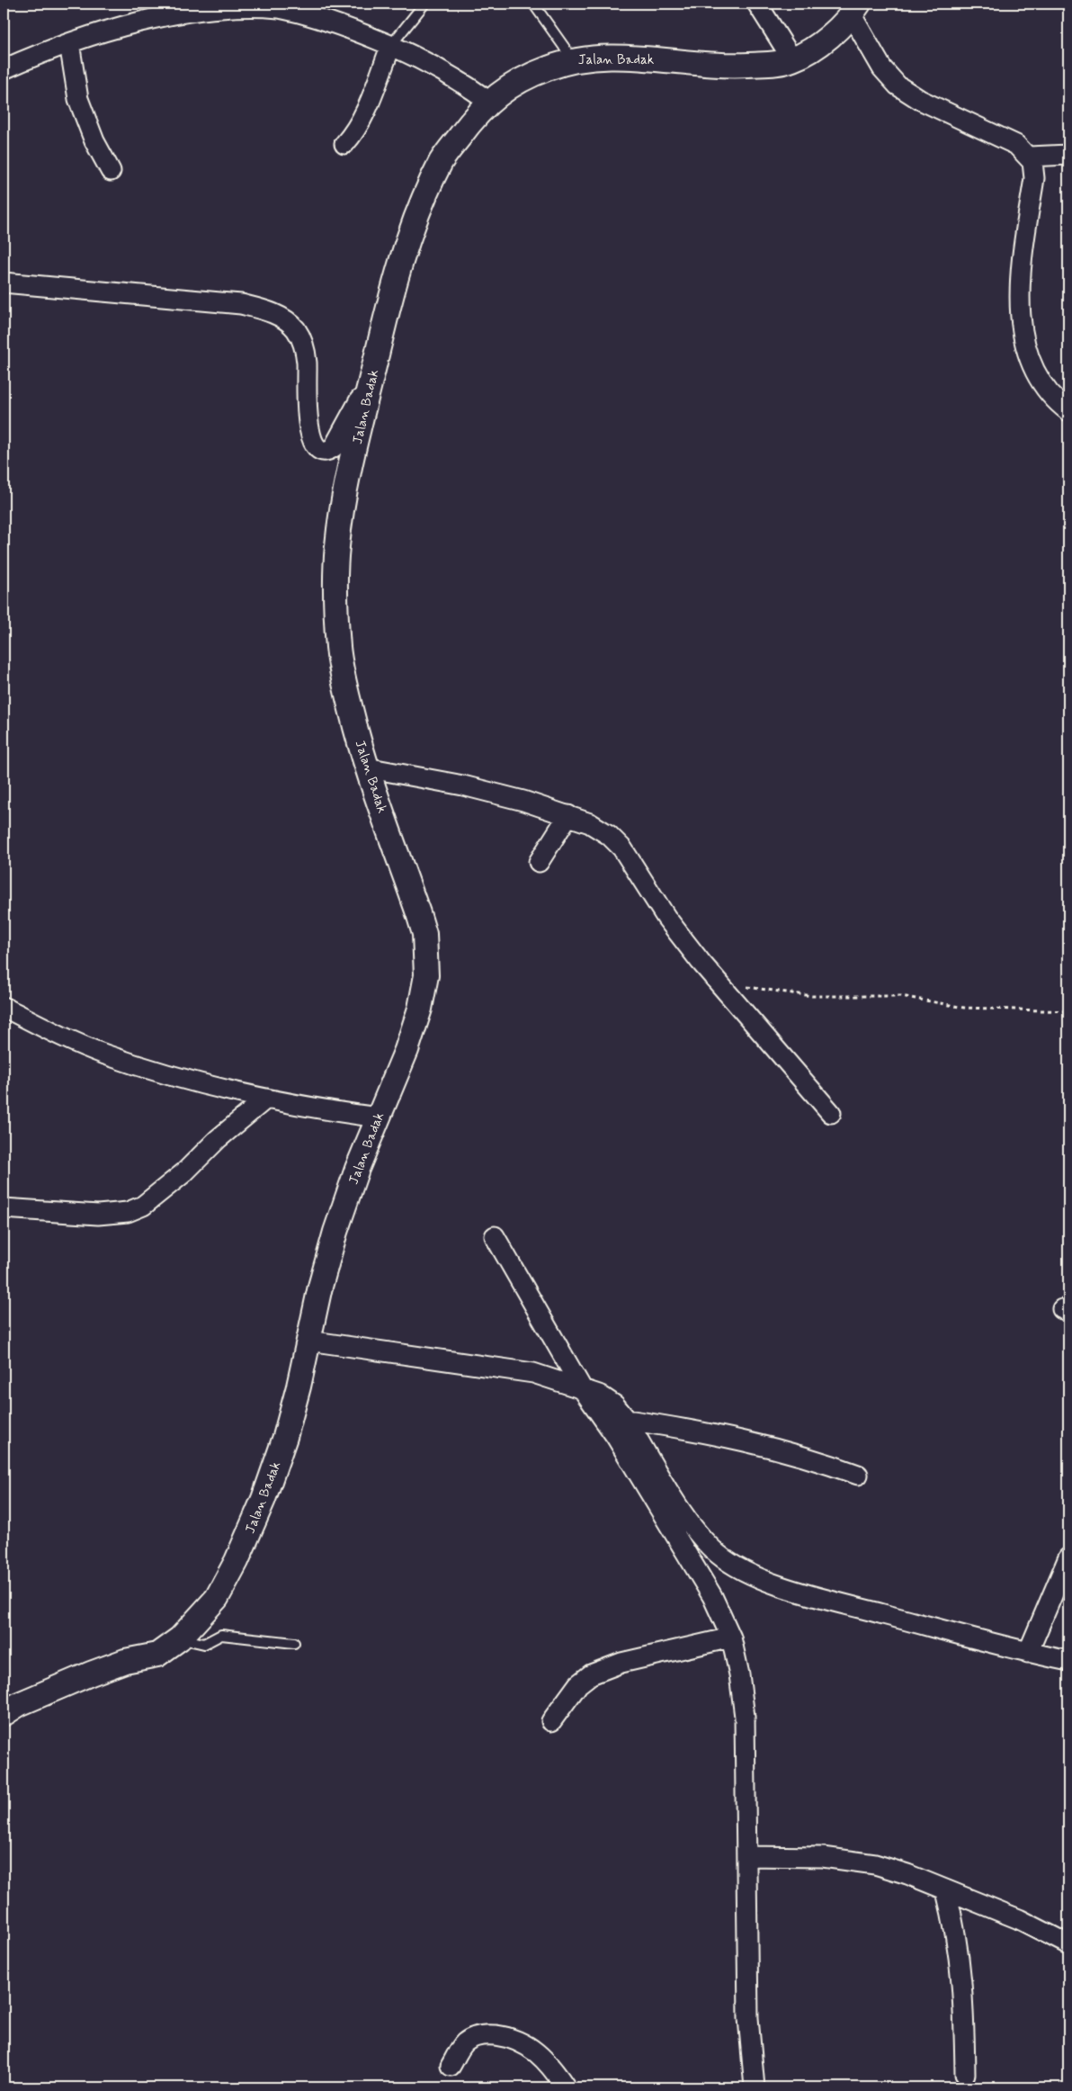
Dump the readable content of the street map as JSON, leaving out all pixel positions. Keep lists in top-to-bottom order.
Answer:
{
  "streets": {
    "street": ["Jalan Badak"]
  }
}
